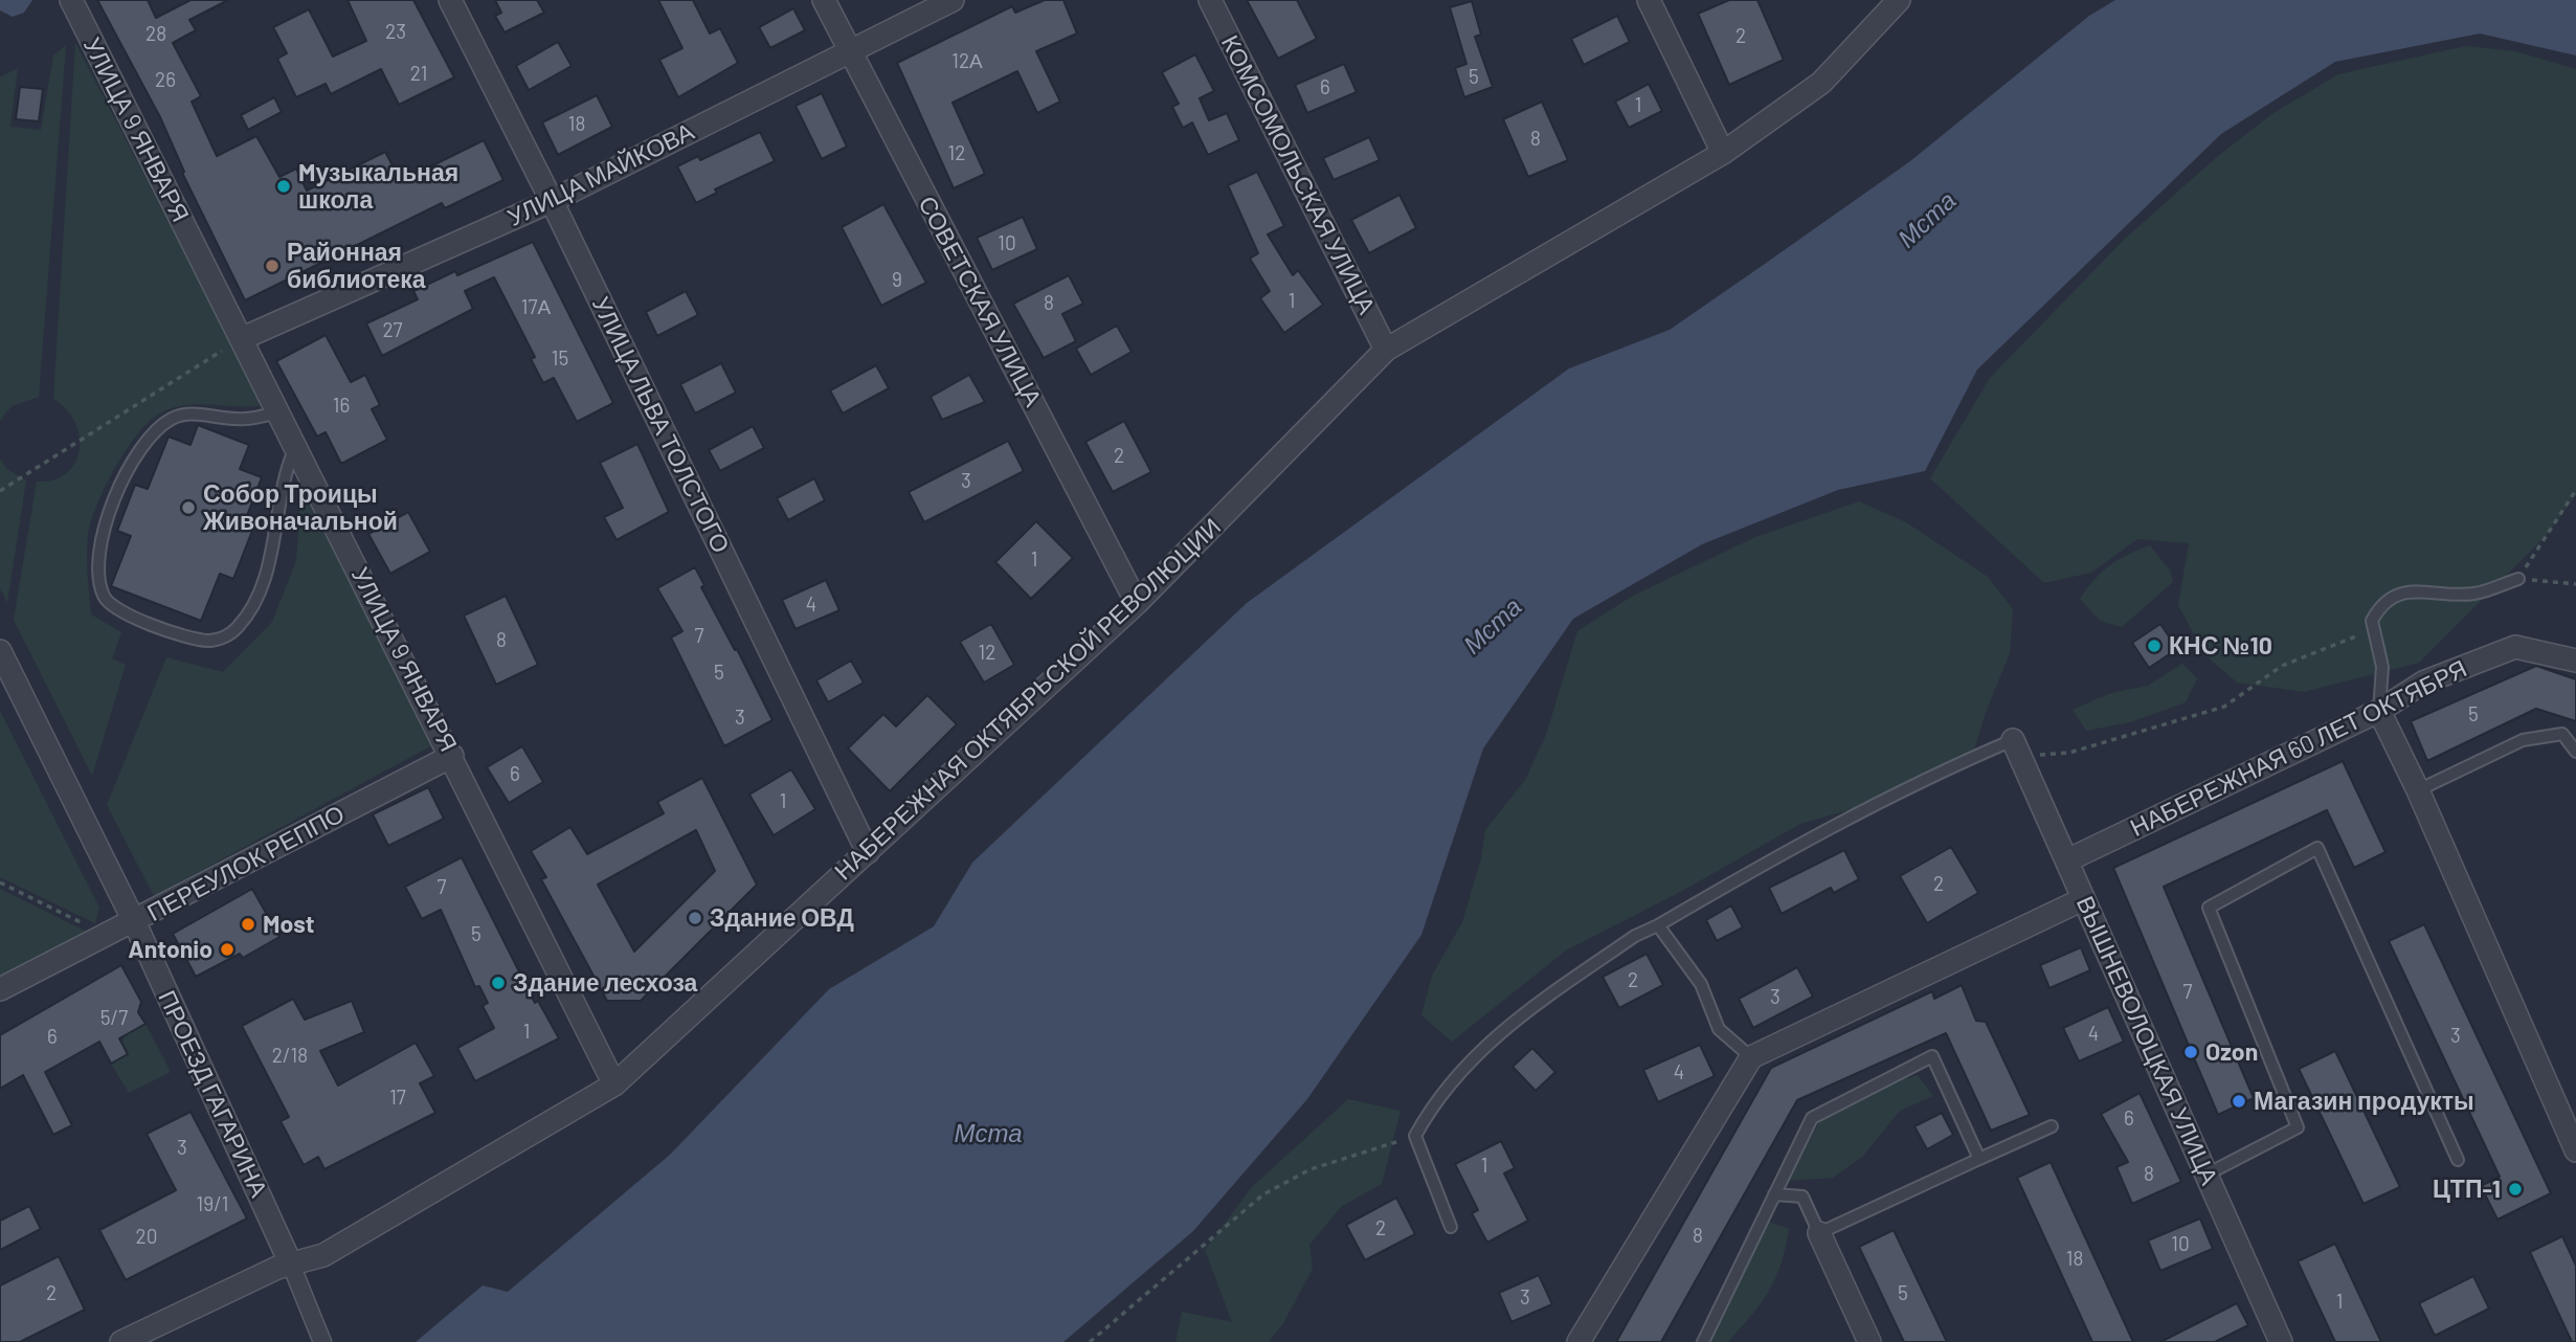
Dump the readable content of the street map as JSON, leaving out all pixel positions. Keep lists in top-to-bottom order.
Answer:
{
  "streets": {
    "street": [
      "УЛИЦА 9 ЯНВАРЯ",
      "УЛИЦА МАЙКОВА",
      "КОМСОМОЛЬСКАЯ УЛИЦА",
      "СОВЕТСКАЯ УЛИЦА",
      "УЛИЦА ЛЬВА ТОЛСТОГО",
      "НАБЕРЕЖНАЯ ОКТЯБРЬСКОЙ РЕВОЛЮЦИИ",
      "НАБЕРЕЖНАЯ 60 ЛЕТ ОКТЯБРЯ",
      "ПЕРЕУЛОК РЕППО",
      "ВЫШНЕВОЛОЦКАЯ УЛИЦА",
      "ПРОЕЗД ГАГАРИНА"
    ]
  },
  "crossings": [
    ["УЛИЦА 9 ЯНВАРЯ", "УЛИЦА МАЙКОВА"],
    ["УЛИЦА 9 ЯНВАРЯ", "НАБЕРЕЖНАЯ ОКТЯБРЬСКОЙ РЕВОЛЮЦИИ"],
    ["УЛИЦА 9 ЯНВАРЯ", "ПЕРЕУЛОК РЕППО"],
    ["УЛИЦА МАЙКОВА", "СОВЕТСКАЯ УЛИЦА"],
    ["УЛИЦА МАЙКОВА", "УЛИЦА ЛЬВА ТОЛСТОГО"],
    ["КОМСОМОЛЬСКАЯ УЛИЦА", "НАБЕРЕЖНАЯ ОКТЯБРЬСКОЙ РЕВОЛЮЦИИ"],
    ["СОВЕТСКАЯ УЛИЦА", "НАБЕРЕЖНАЯ ОКТЯБРЬСКОЙ РЕВОЛЮЦИИ"],
    ["УЛИЦА ЛЬВА ТОЛСТОГО", "НАБЕРЕЖНАЯ ОКТЯБРЬСКОЙ РЕВОЛЮЦИИ"],
    ["НАБЕРЕЖНАЯ ОКТЯБРЬСКОЙ РЕВОЛЮЦИИ", "ПРОЕЗД ГАГАРИНА"],
    ["НАБЕРЕЖНАЯ 60 ЛЕТ ОКТЯБРЯ", "ВЫШНЕВОЛОЦКАЯ УЛИЦА"],
    ["ПЕРЕУЛОК РЕППО", "ПРОЕЗД ГАГАРИНА"]
  ],
  "water": ["Мста"],
  "places": [
    "Mузыкальная школа",
    "Районная библиотека",
    "Собор Троицы Живоначальной",
    "КНС №10",
    "Здание ОВД",
    "Most",
    "Antonio",
    "Здание лесхоза",
    "Ozon",
    "Магазин продукты",
    "ЦТП-1"
  ],
  "house_numbers": [
    "23",
    "28",
    "2",
    "12А",
    "21",
    "5",
    "26",
    "6",
    "1",
    "18",
    "8",
    "12",
    "10",
    "9",
    "1",
    "8",
    "17А",
    "27",
    "15",
    "16",
    "2",
    "3",
    "1",
    "4",
    "7",
    "8",
    "12",
    "5",
    "5",
    "3",
    "6",
    "1",
    "2",
    "7",
    "5",
    "2",
    "7",
    "3",
    "5/7",
    "1",
    "4",
    "3",
    "6",
    "2/18",
    "4",
    "17",
    "6",
    "3",
    "1",
    "8",
    "19/1",
    "2",
    "8",
    "20",
    "10",
    "18",
    "2",
    "5",
    "3",
    "1"
  ]
}
